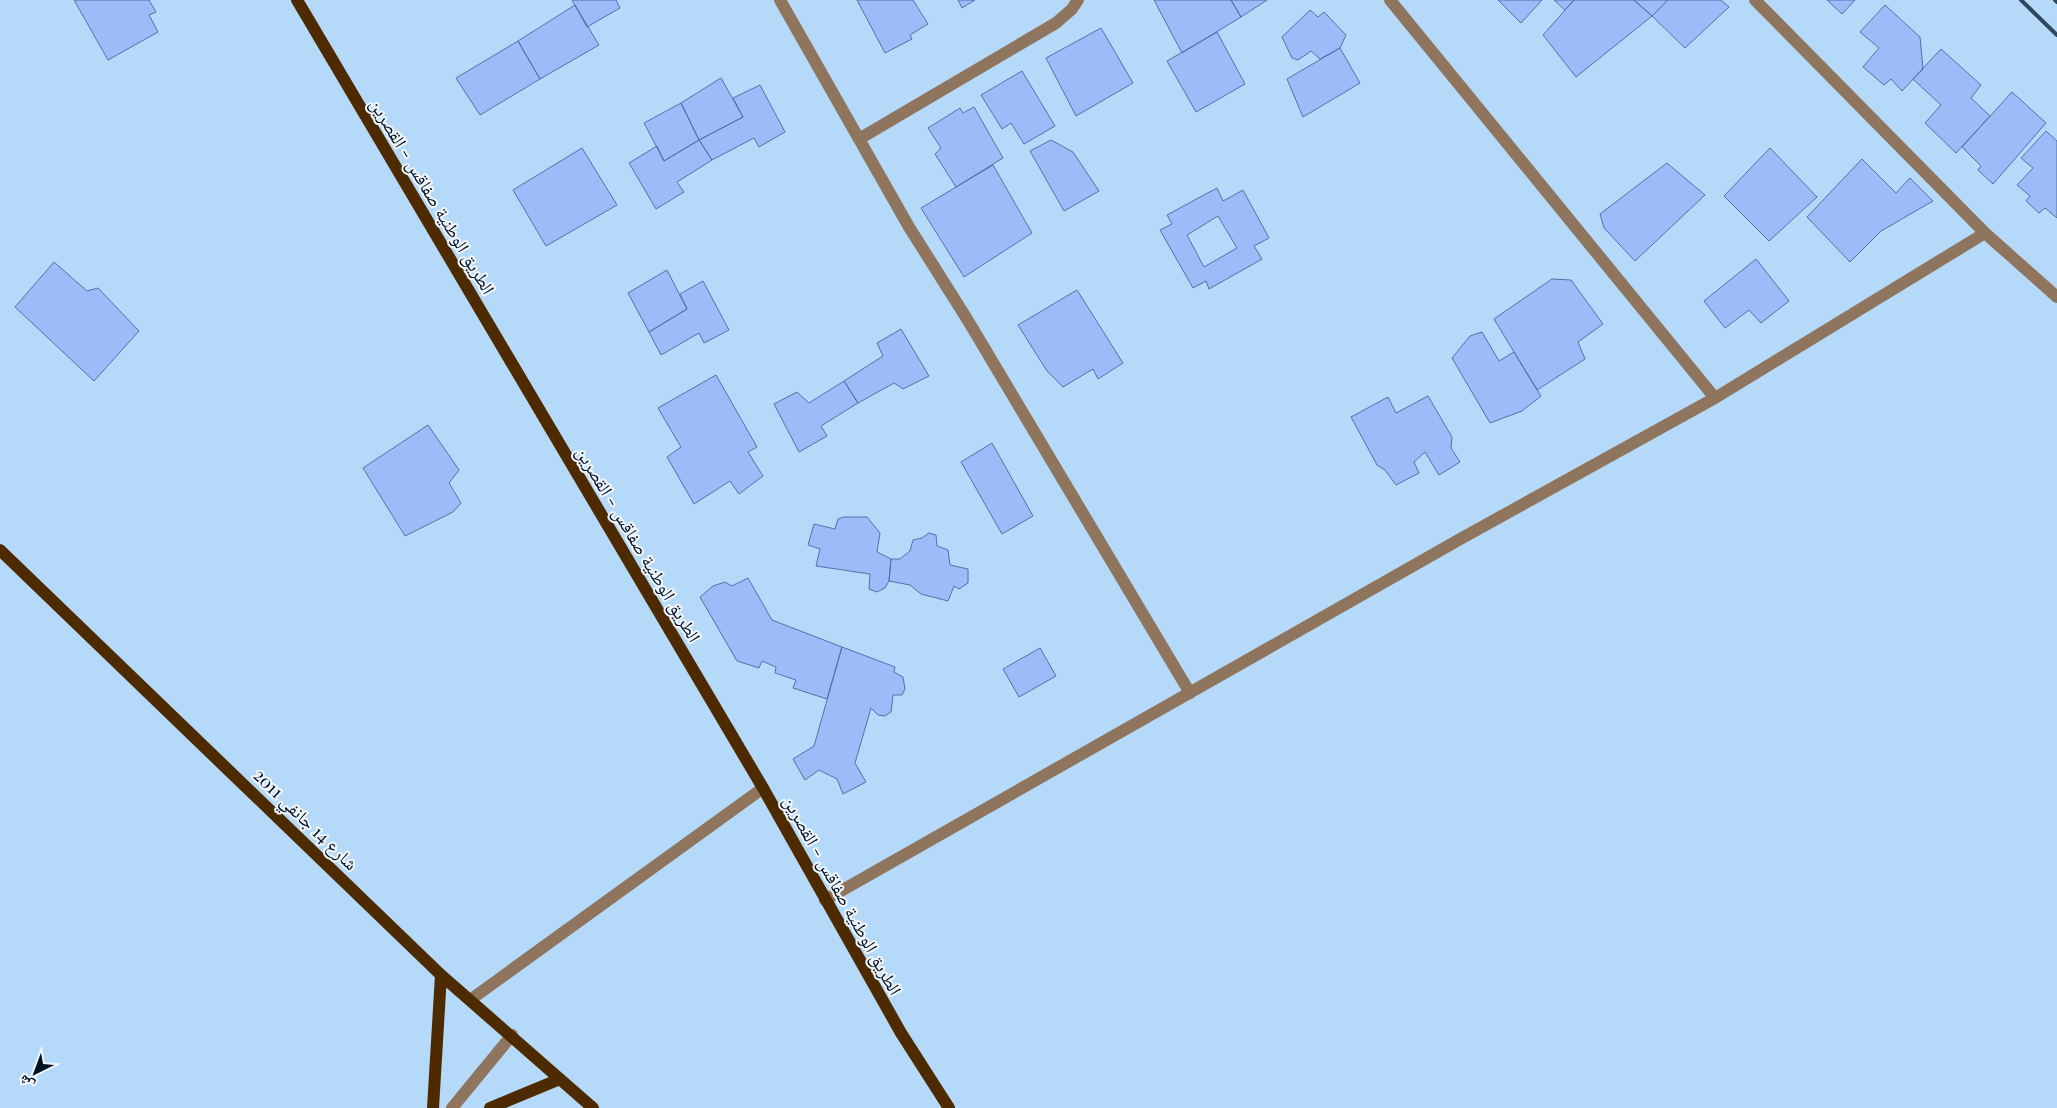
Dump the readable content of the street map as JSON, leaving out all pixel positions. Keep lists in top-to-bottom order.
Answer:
{
  "streets": {
    "main road": ["الطريق الوطنية صفاقس - القصرين", "شارع 14 جانفي 2011"]
  },
  "north": "bottom left"
}
